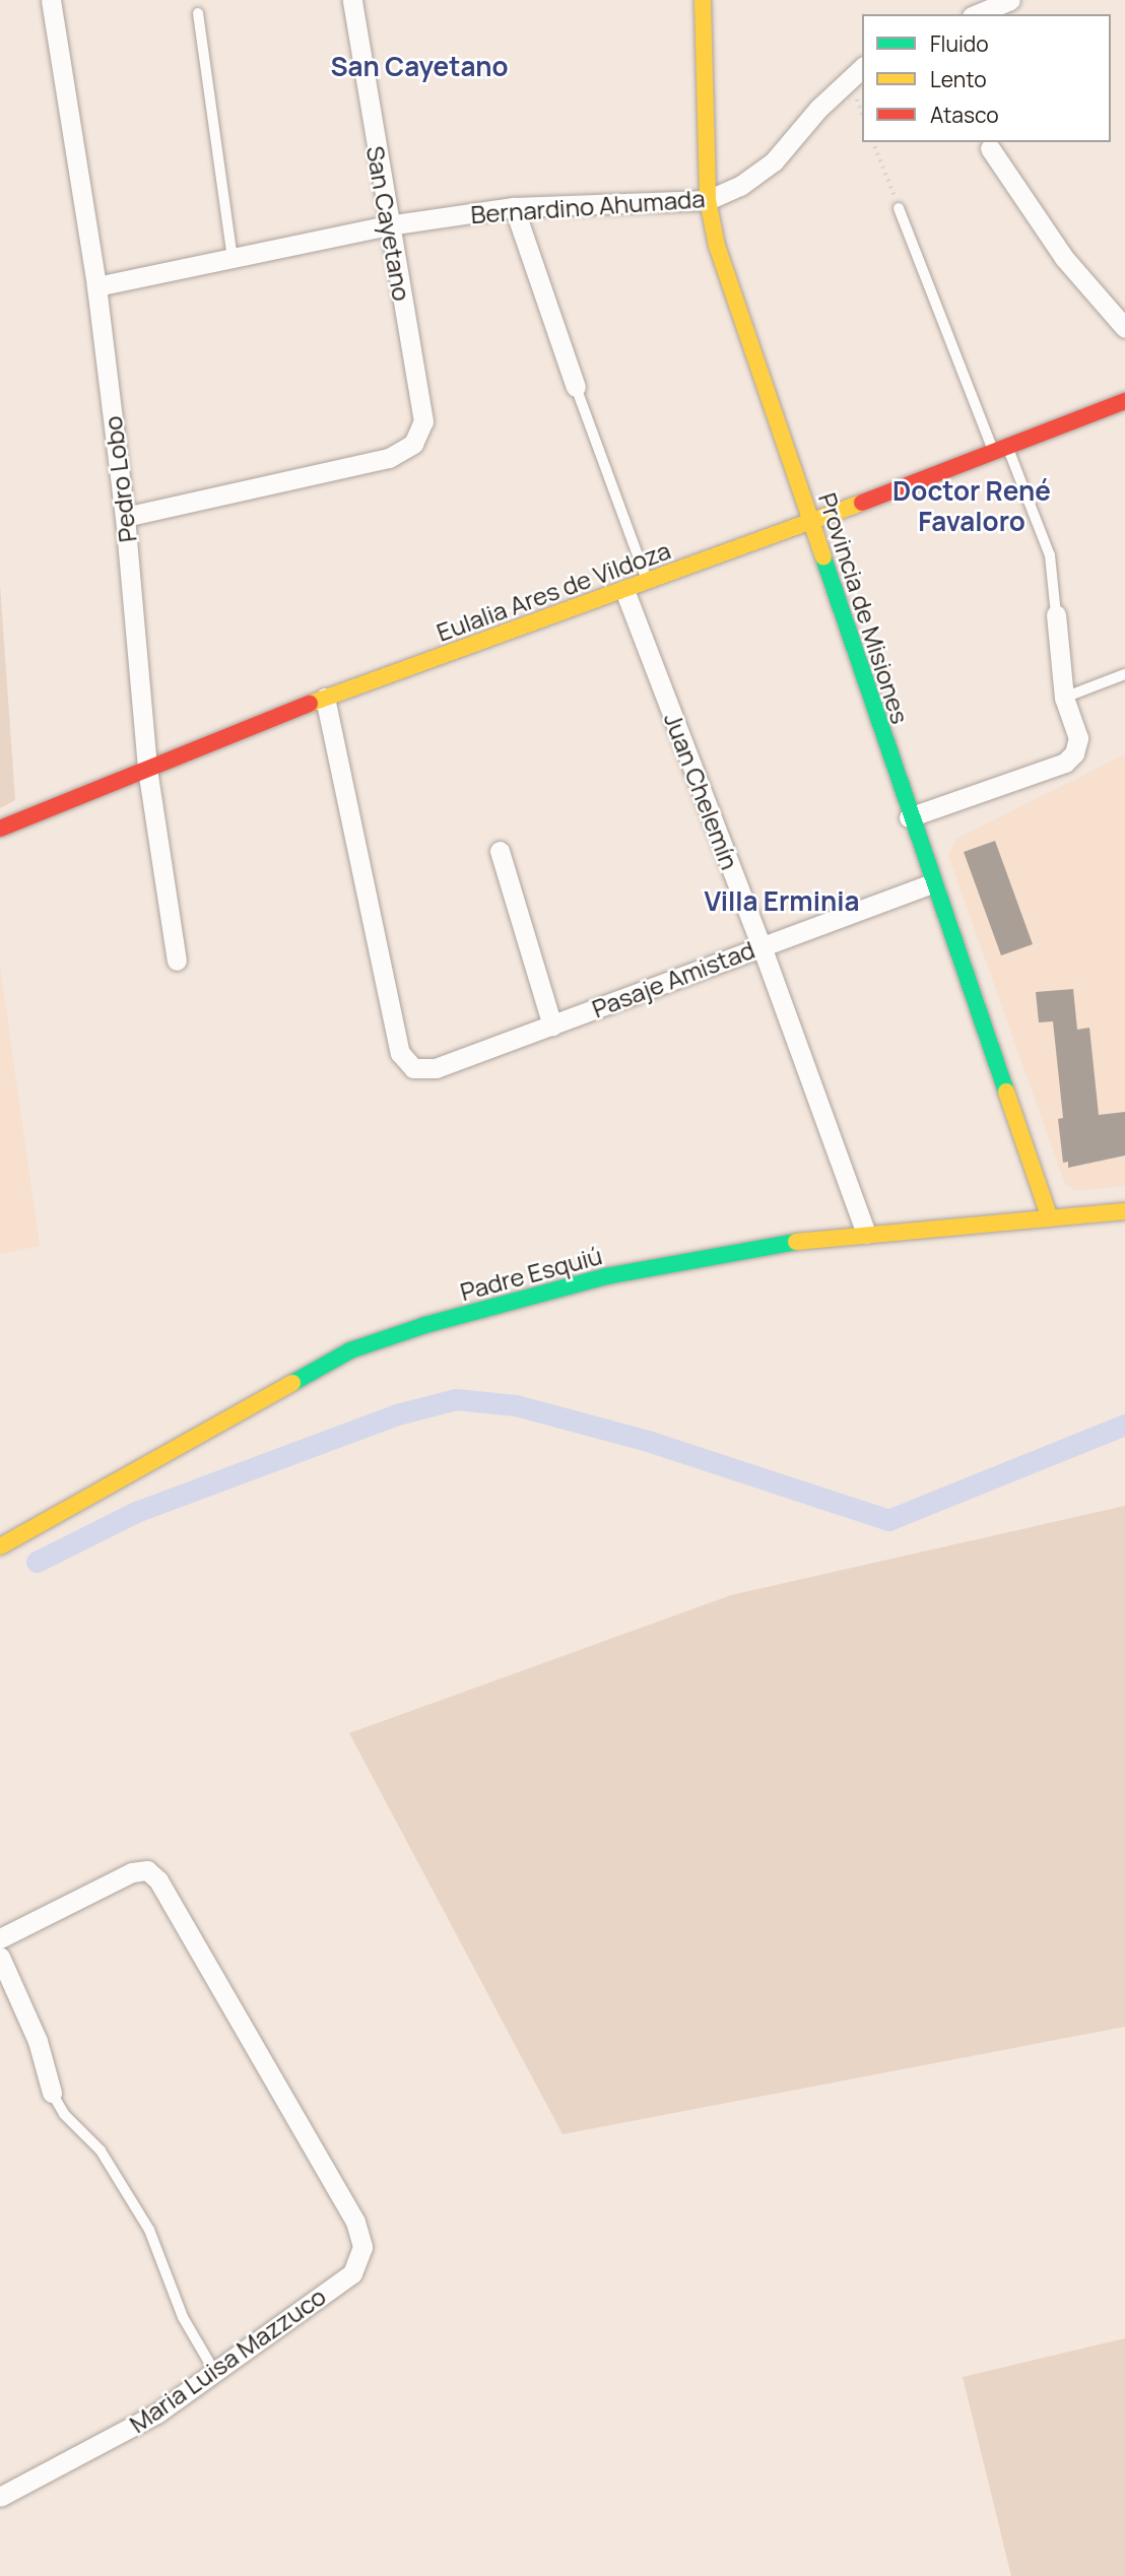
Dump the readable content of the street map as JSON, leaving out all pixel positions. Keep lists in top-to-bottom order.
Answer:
{
  "streets": {
    "street": [
      "Bernardino Ahumada",
      "San Cayetano",
      "Pedro Lobo",
      "Eulalia Ares de Vildoza",
      "Provincia de Misiones",
      "Juan Chelemín",
      "Pasaje Amistad",
      "Padre Esquiú",
      "Maria Luisa Mazzuco"
    ]
  },
  "crossings": [
    ["Bernardino Ahumada", "San Cayetano"],
    ["Bernardino Ahumada", "Pedro Lobo"],
    ["Bernardino Ahumada", "Provincia de Misiones"],
    ["San Cayetano", "Pedro Lobo"],
    ["Pedro Lobo", "Eulalia Ares de Vildoza"],
    ["Eulalia Ares de Vildoza", "Provincia de Misiones"],
    ["Eulalia Ares de Vildoza", "Juan Chelemín"],
    ["Eulalia Ares de Vildoza", "Pasaje Amistad"],
    ["Provincia de Misiones", "Pasaje Amistad"],
    ["Provincia de Misiones", "Padre Esquiú"],
    ["Juan Chelemín", "Pasaje Amistad"],
    ["Juan Chelemín", "Padre Esquiú"]
  ],
  "districts": ["San Cayetano", "Doctor René Favaloro", "Villa Erminia"],
  "legend": ["Fluido", "Lento", "Atasco"]
}
